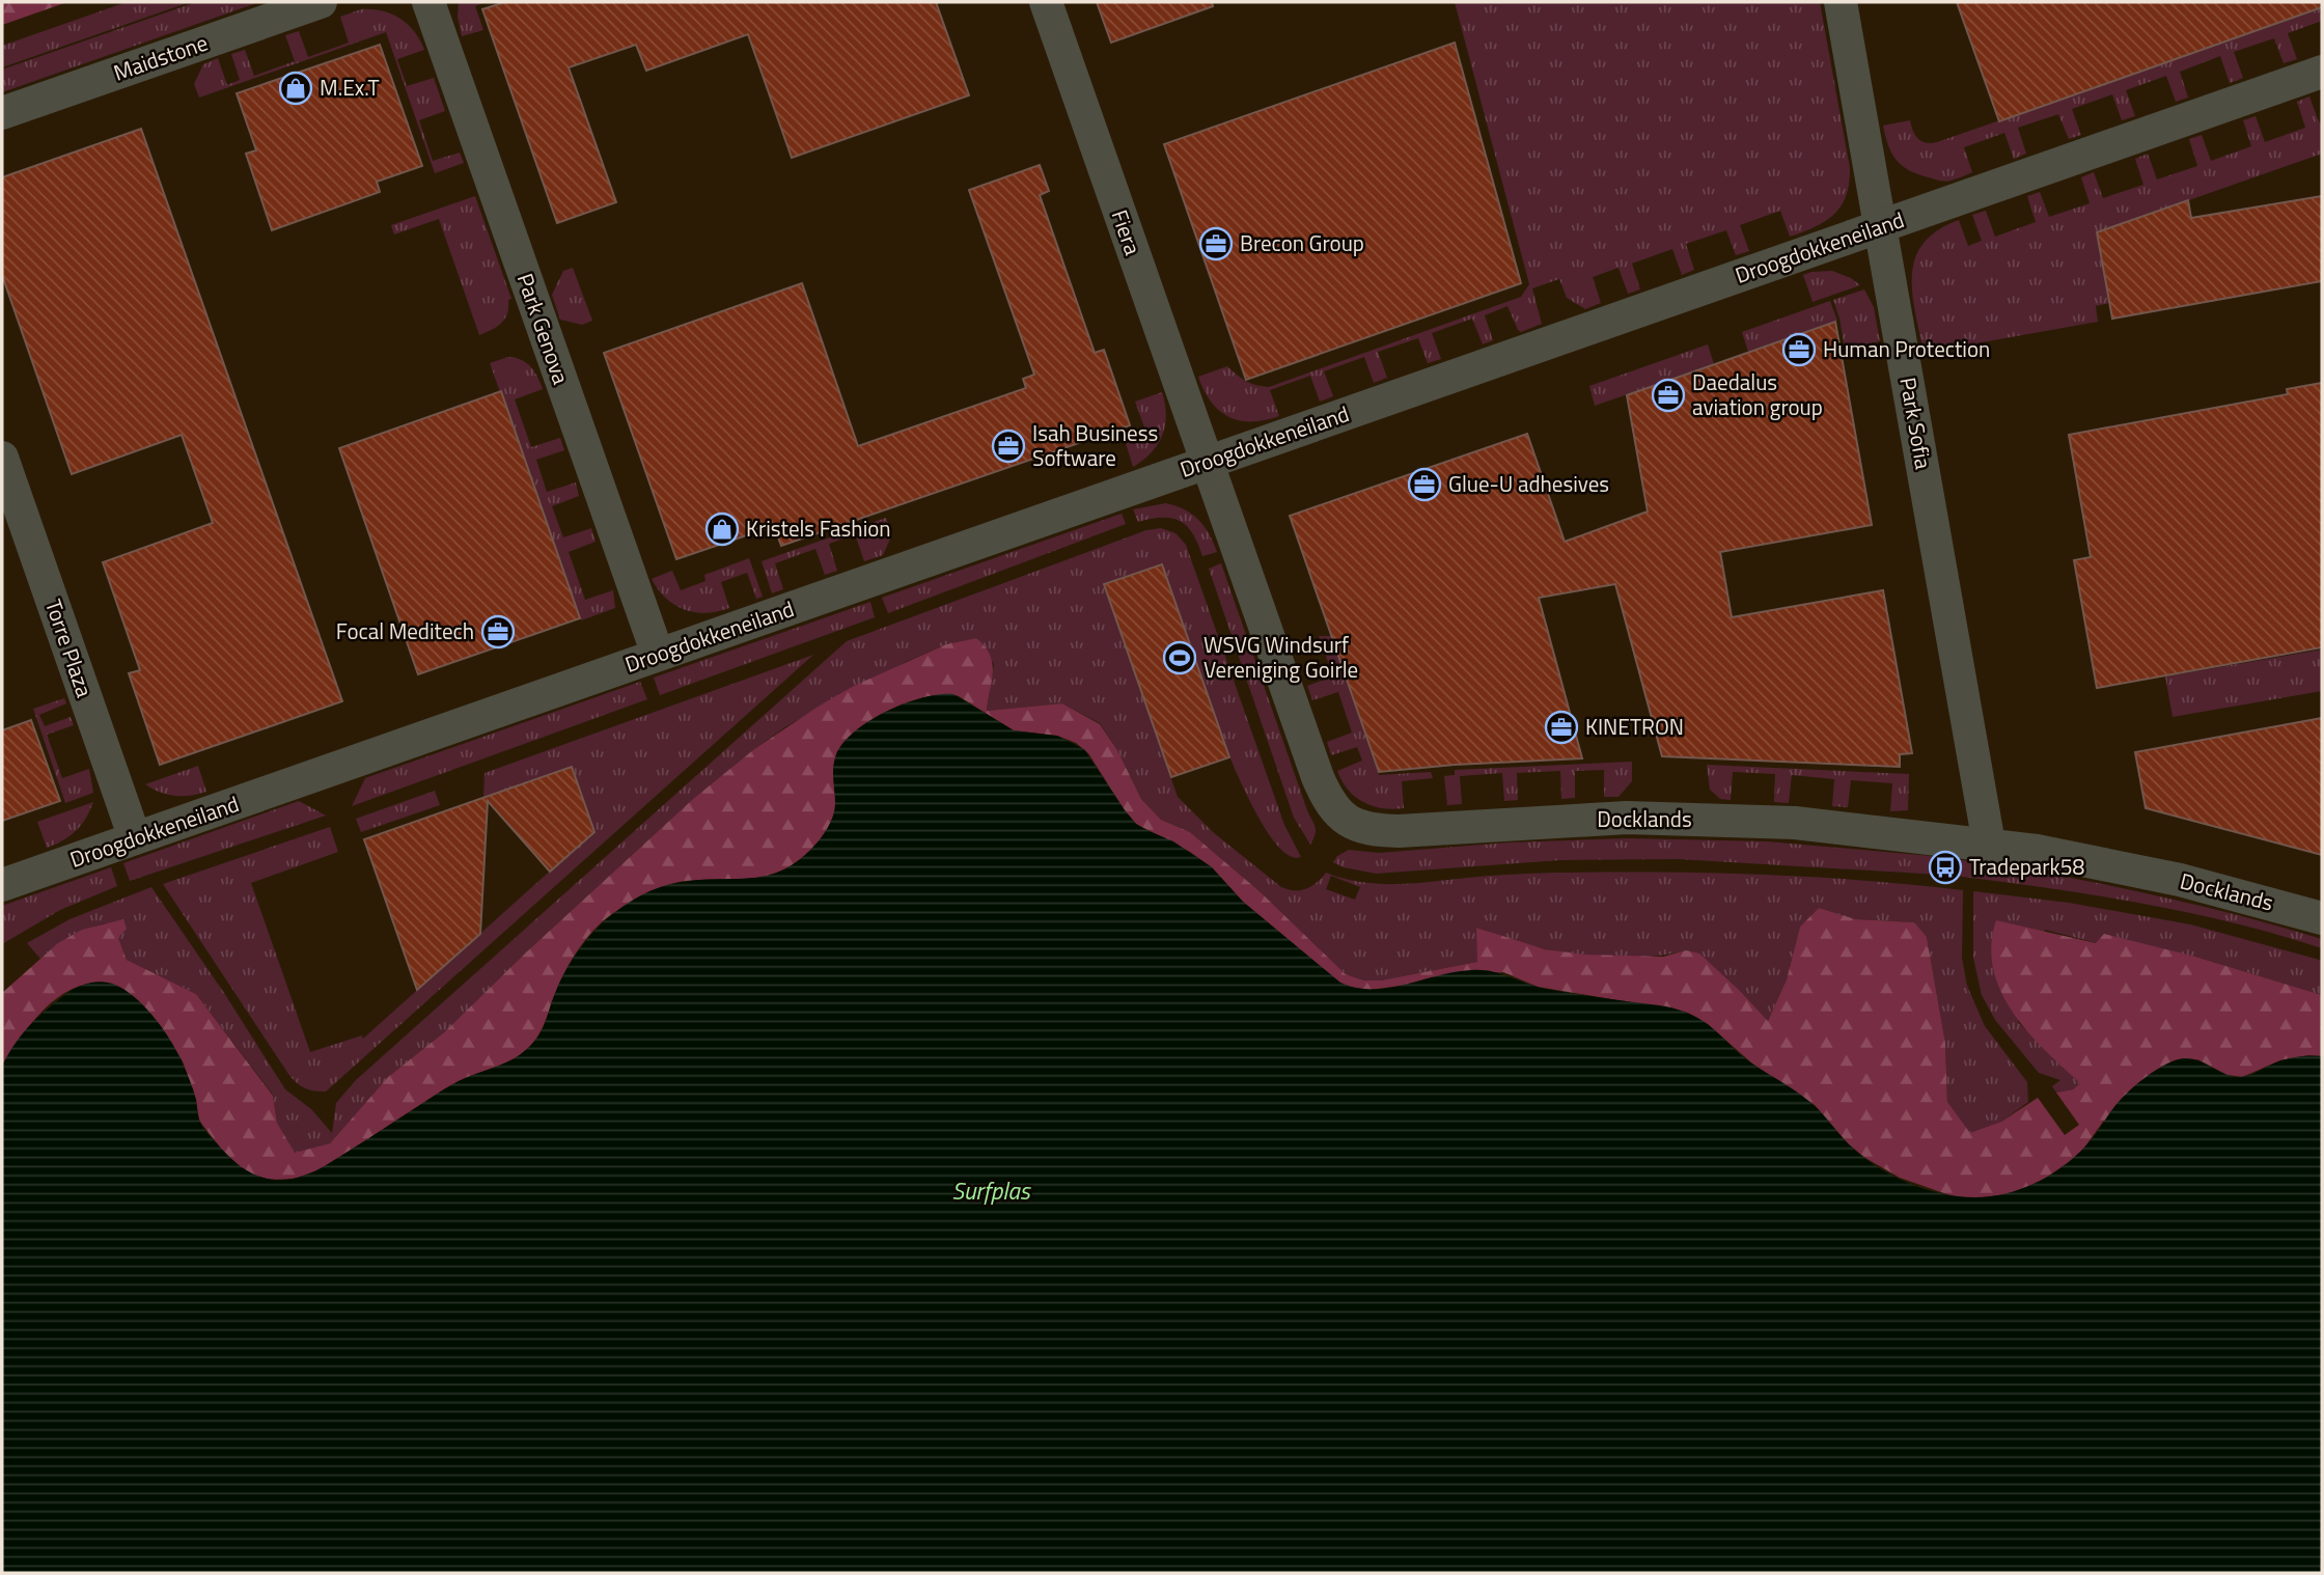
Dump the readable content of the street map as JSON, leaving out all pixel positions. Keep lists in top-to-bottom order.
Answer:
{
  "streets": {
    "street": [
      "Maidstone",
      "Fiera",
      "Droogdokkeneiland",
      "Park Genova",
      "Park Sofia",
      "Torre Plaza",
      "Docklands"
    ]
  },
  "crossings": [
    ["Fiera", "Droogdokkeneiland"],
    ["Fiera", "Docklands"],
    ["Droogdokkeneiland", "Park Genova"],
    ["Droogdokkeneiland", "Park Sofia"],
    ["Droogdokkeneiland", "Torre Plaza"],
    ["Droogdokkeneiland", "Docklands"],
    ["Park Sofia", "Docklands"]
  ],
  "water": ["Surfplas"],
  "places": {
    "shop": ["M.Ex.T", "Kristels Fashion"],
    "office": [
      "Brecon Group",
      "Human Protection",
      "Daedalus aviation group",
      "Isah Business Software",
      "Glue-U adhesives",
      "Focal Meditech",
      "KINETRON"
    ],
    "sports": ["WSVG Windsurf Vereniging Goirle"],
    "bus stop": ["Tradepark58"]
  }
}
